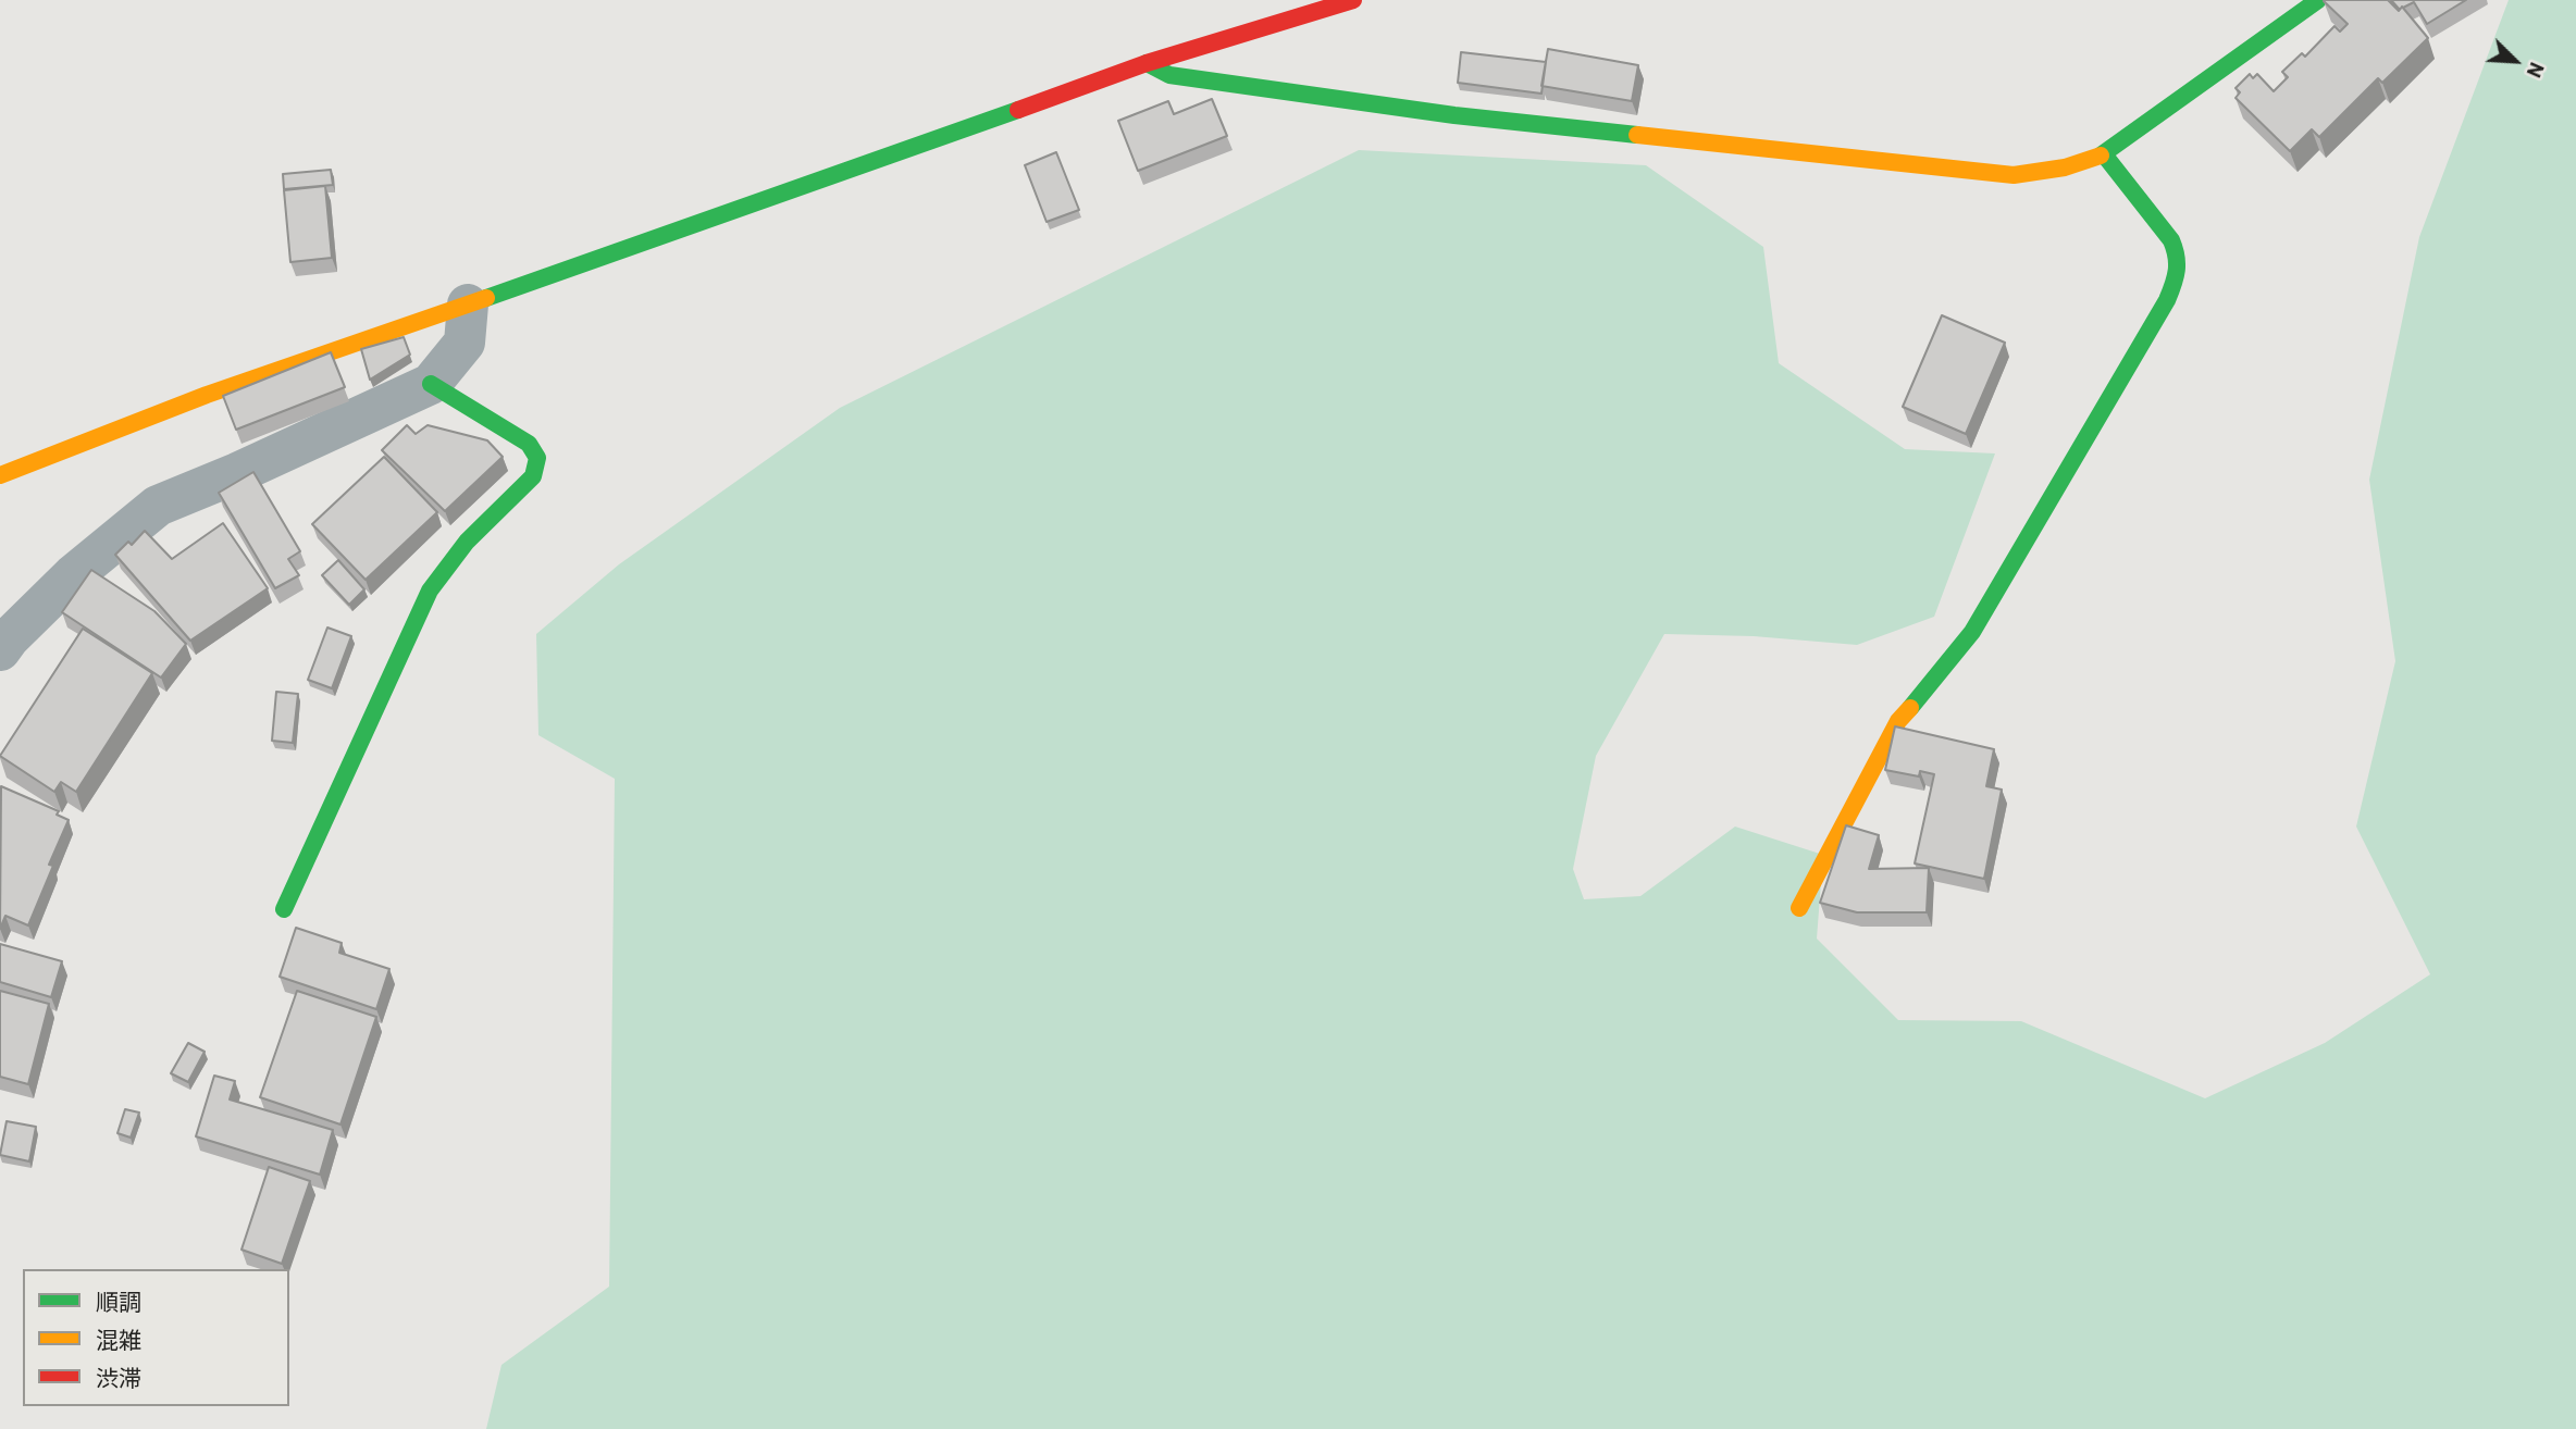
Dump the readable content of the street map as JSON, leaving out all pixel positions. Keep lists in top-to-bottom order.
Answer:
{
  "legend": ["順調", "混雑", "渋滞"],
  "north": "bottom right"
}
